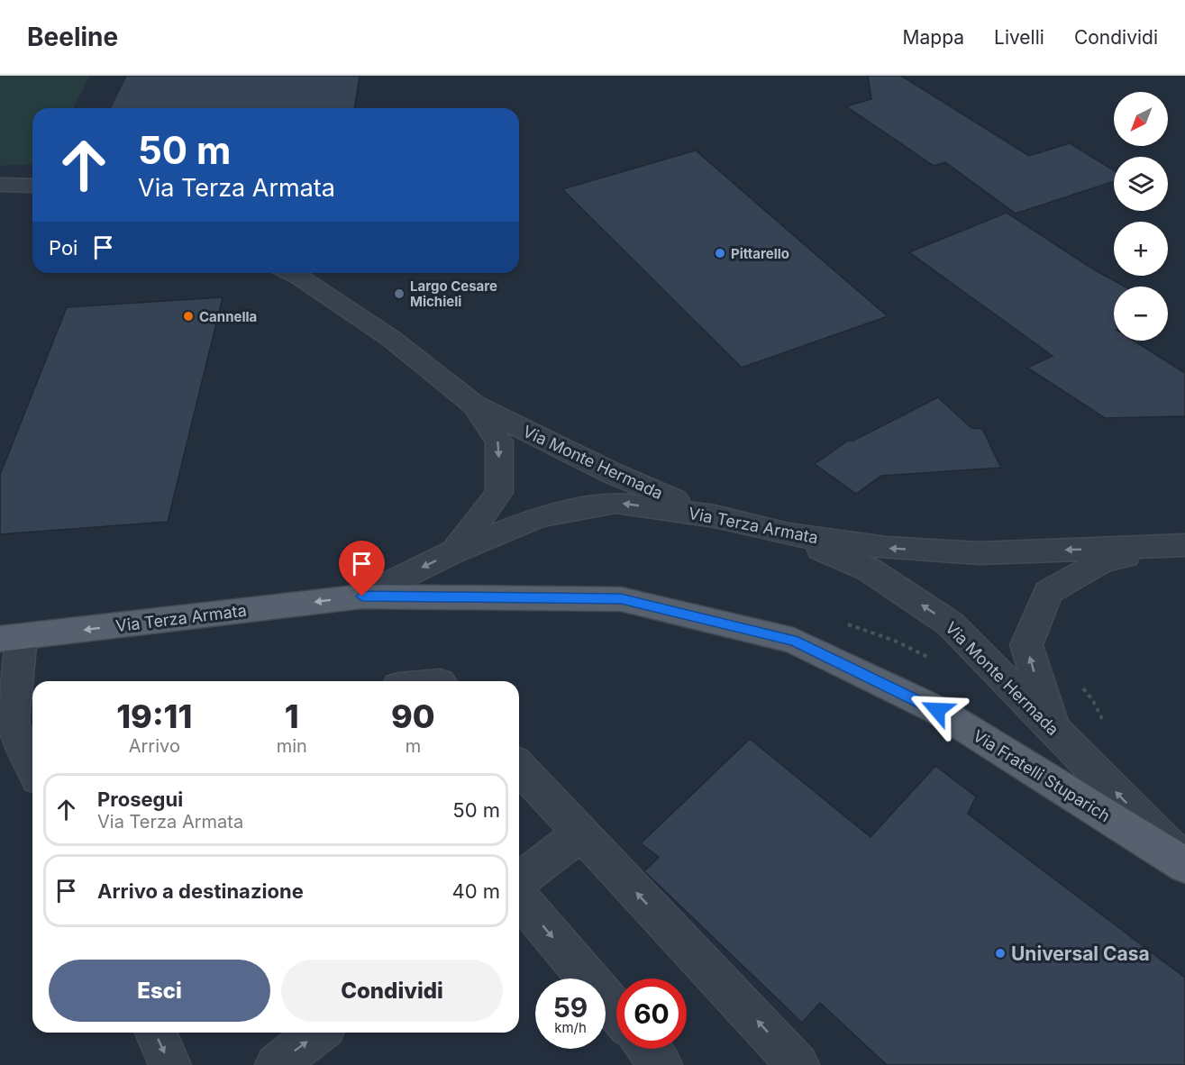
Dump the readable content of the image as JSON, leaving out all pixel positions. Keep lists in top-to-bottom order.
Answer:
{
  "streets": {
    "main road": ["Via Terza Armata", "Via Fratelli Stuparich"],
    "street": ["Via Monte Hermada"]
  },
  "crossings": [
    ["Via Monte Hermada", "Via Terza Armata"],
    ["Via Monte Hermada", "Via Fratelli Stuparich"],
    ["Via Terza Armata", "Via Fratelli Stuparich"]
  ],
  "places": [
    "Pittarello",
    "Largo Cesare Michieli",
    "Cannella",
    "Universal Casa"
  ],
  "north": "bottom left",
  "page": {
    "header": "Beeline",
    "nav": ["Mappa", "Livelli", "Condividi"],
    "map_buttons": ["+", "−"],
    "turn": ["50 m", "Via Terza Armata"],
    "then": "Poi",
    "eta": [
      "19:11",
      "Arrivo",
      "1",
      "min",
      "90",
      "m"
    ],
    "list": [
      {
        "name": "Prosegui",
        "note": "Via Terza Armata",
        "value": "50 m"
      },
      {
        "name": "Arrivo a destinazione",
        "value": "40 m"
      }
    ],
    "buttons": ["Esci", "Condividi"],
    "speed": "59 km/h",
    "limit": "60"
  }
}
